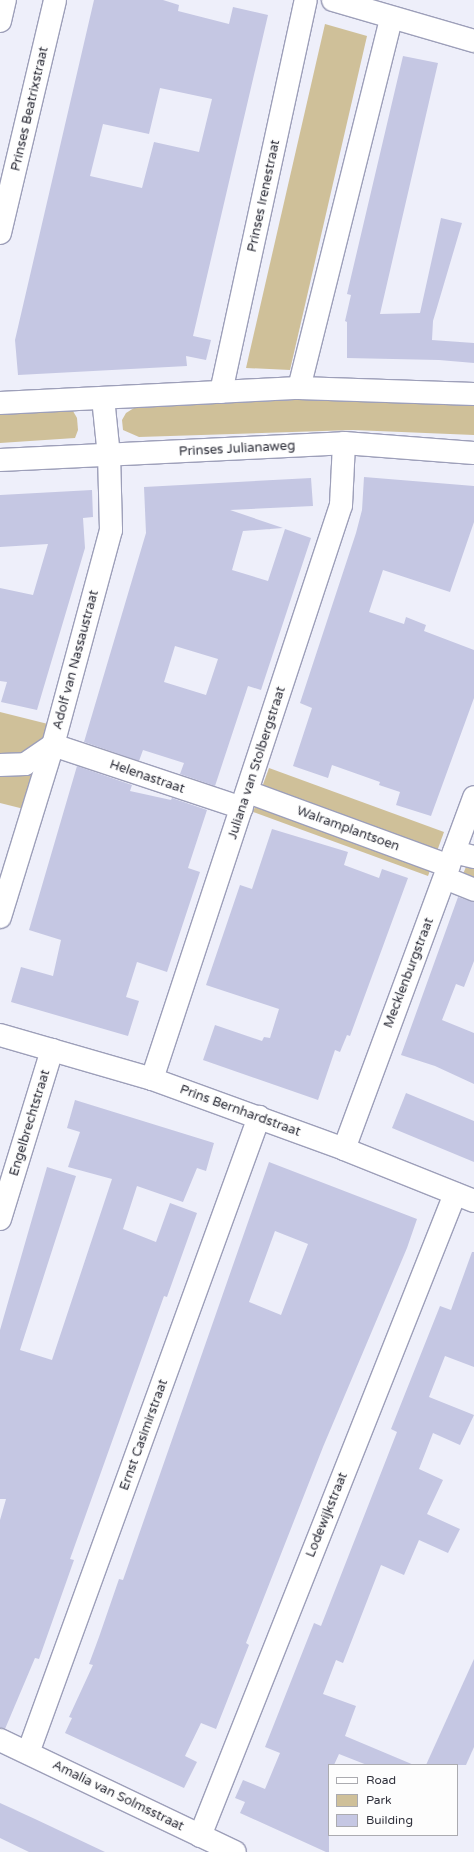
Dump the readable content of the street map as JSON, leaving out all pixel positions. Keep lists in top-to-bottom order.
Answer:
{
  "streets": {
    "street": [
      "Prinses Beatrixstraat",
      "Prinses Irenestraat",
      "Prinses Julianaweg",
      "Adolf van Nassaustraat",
      "Juliana van Stolbergstraat",
      "Helenastraat",
      "Walramplantsoen",
      "Mecklenburgstraat",
      "Prins Bernhardstraat",
      "Engelbrechtstraat",
      "Ernst Casimirstraat",
      "Lodewijkstraat",
      "Amalia van Solmsstraat"
    ]
  },
  "crossings": [
    ["Prinses Julianaweg", "Adolf van Nassaustraat"],
    ["Prinses Julianaweg", "Juliana van Stolbergstraat"],
    ["Adolf van Nassaustraat", "Helenastraat"],
    ["Juliana van Stolbergstraat", "Helenastraat"],
    ["Juliana van Stolbergstraat", "Walramplantsoen"],
    ["Juliana van Stolbergstraat", "Prins Bernhardstraat"],
    ["Helenastraat", "Walramplantsoen"],
    ["Walramplantsoen", "Mecklenburgstraat"],
    ["Mecklenburgstraat", "Prins Bernhardstraat"],
    ["Prins Bernhardstraat", "Engelbrechtstraat"],
    ["Prins Bernhardstraat", "Ernst Casimirstraat"],
    ["Prins Bernhardstraat", "Lodewijkstraat"],
    ["Ernst Casimirstraat", "Amalia van Solmsstraat"],
    ["Lodewijkstraat", "Amalia van Solmsstraat"]
  ],
  "legend": ["Road", "Park", "Building"]
}
